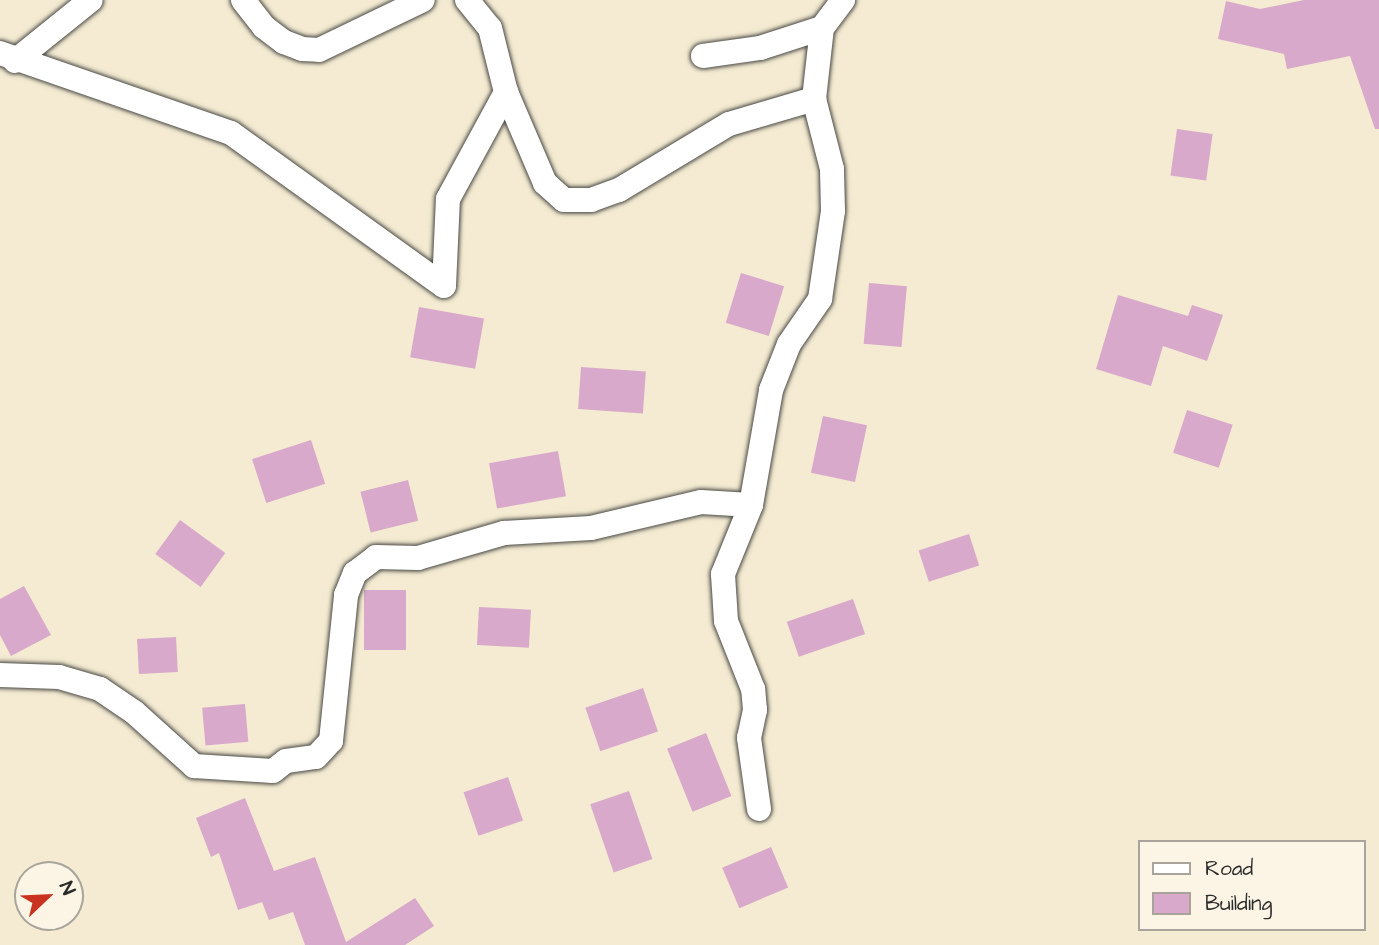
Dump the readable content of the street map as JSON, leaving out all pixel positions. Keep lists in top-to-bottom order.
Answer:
{
  "legend": ["Road", "Building"],
  "north": "top right"
}
